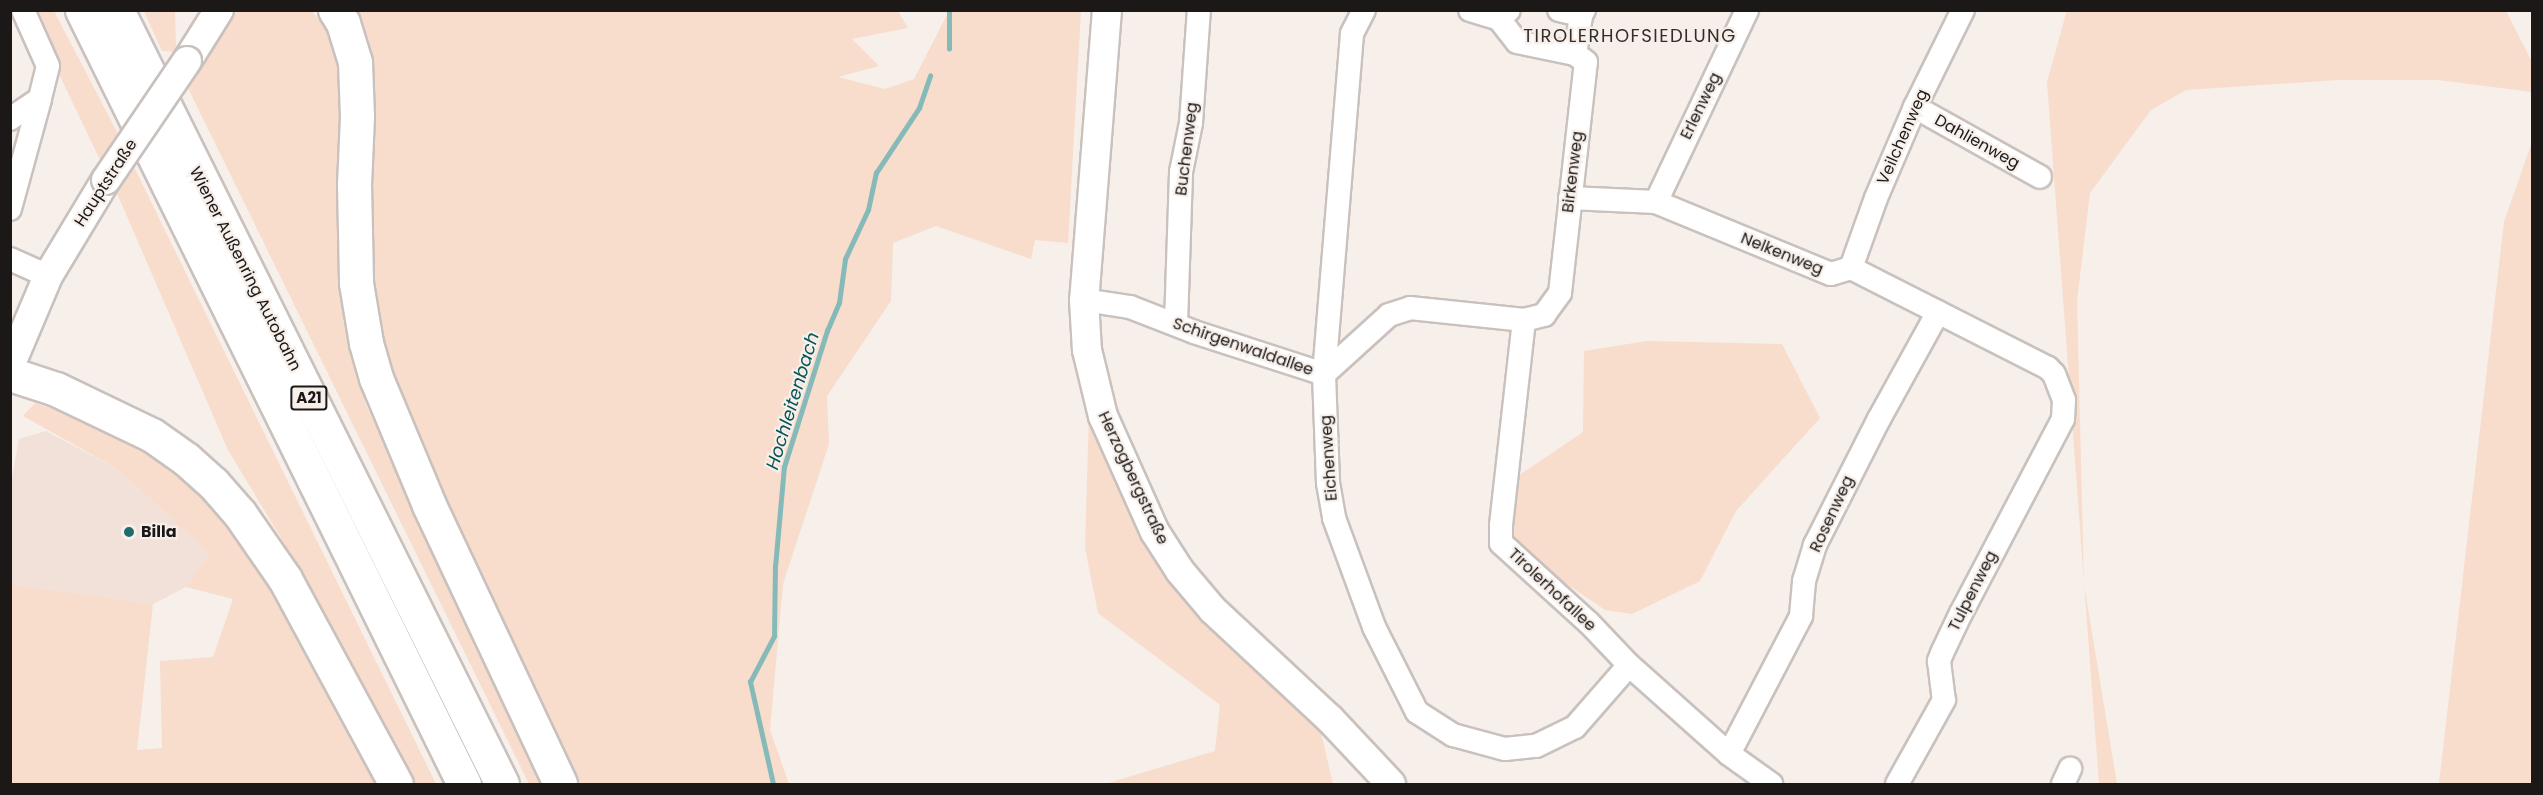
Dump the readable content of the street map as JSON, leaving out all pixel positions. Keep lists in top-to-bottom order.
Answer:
{
  "streets": {
    "highway": ["Wiener Außenring Autobahn", "A21"],
    "main road": ["Hauptstraße", "Herzogbergstraße"],
    "street": [
      "Erlenweg",
      "Veilchenweg",
      "Dahlienweg",
      "Buchenweg",
      "Birkenweg",
      "Nelkenweg",
      "Schirgenwaldallee",
      "Eichenweg",
      "Rosenweg",
      "Tirolerhofallee",
      "Tulpenweg"
    ]
  },
  "crossings": [
    ["Erlenweg", "Nelkenweg"],
    ["Veilchenweg", "Dahlienweg"],
    ["Veilchenweg", "Nelkenweg"],
    ["Buchenweg", "Schirgenwaldallee"],
    ["Birkenweg", "Nelkenweg"],
    ["Birkenweg", "Schirgenwaldallee"],
    ["Birkenweg", "Tirolerhofallee"],
    ["Schirgenwaldallee", "Eichenweg"],
    ["Schirgenwaldallee", "Herzogbergstraße"],
    ["Schirgenwaldallee", "Tirolerhofallee"],
    ["Eichenweg", "Tirolerhofallee"],
    ["Rosenweg", "Tirolerhofallee"],
    ["Rosenweg", "Tulpenweg"]
  ],
  "districts": ["TIROLERHOFSIEDLUNG"],
  "water": ["Hochleitenbach"],
  "places": ["Billa"]
}
